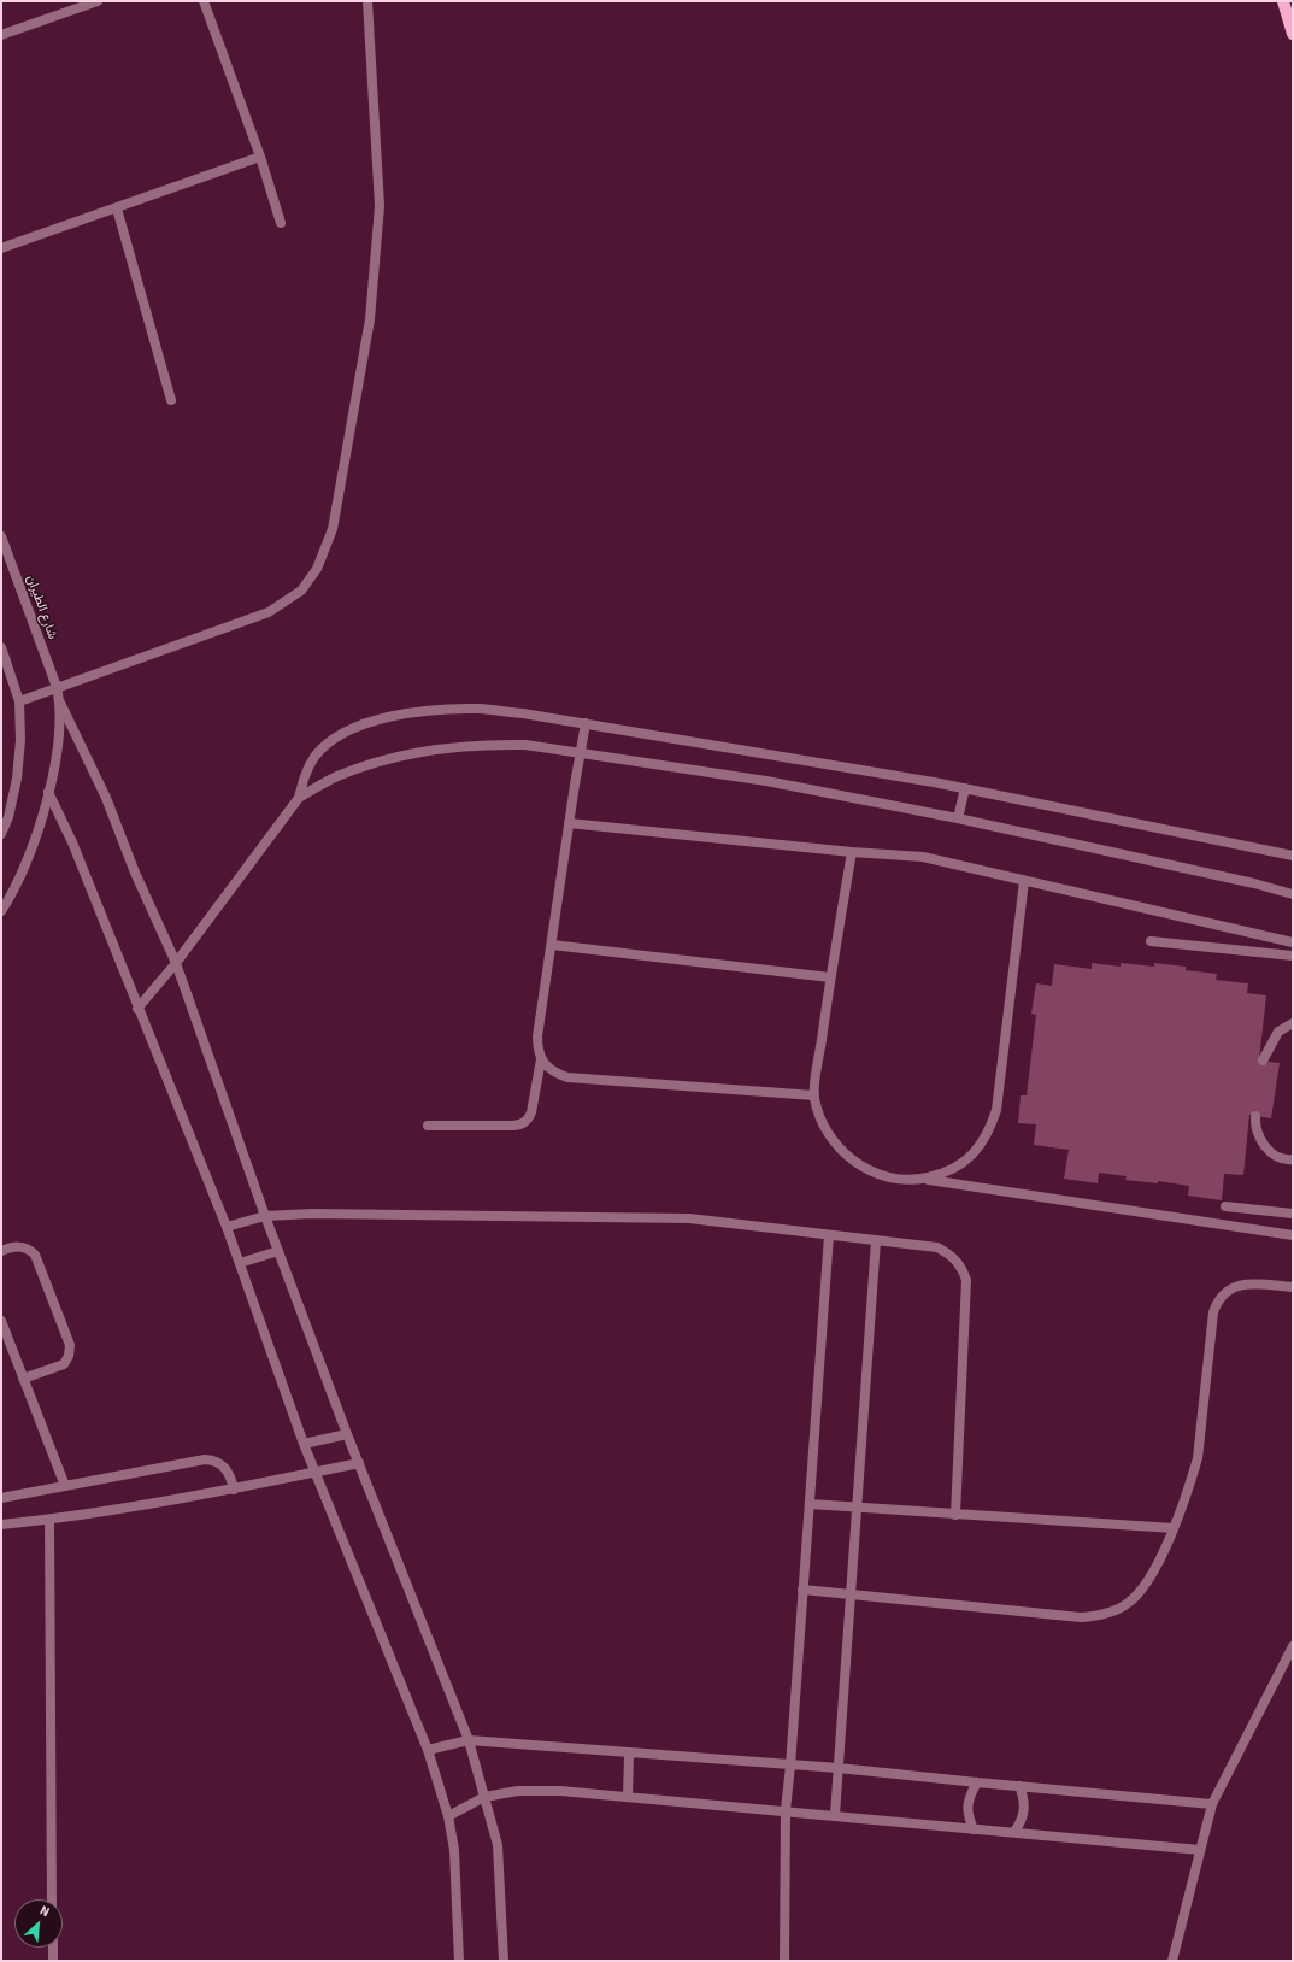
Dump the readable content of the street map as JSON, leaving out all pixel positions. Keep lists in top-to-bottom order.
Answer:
{
  "streets": {
    "street": ["شارع الطيران"]
  },
  "north": "top right"
}
